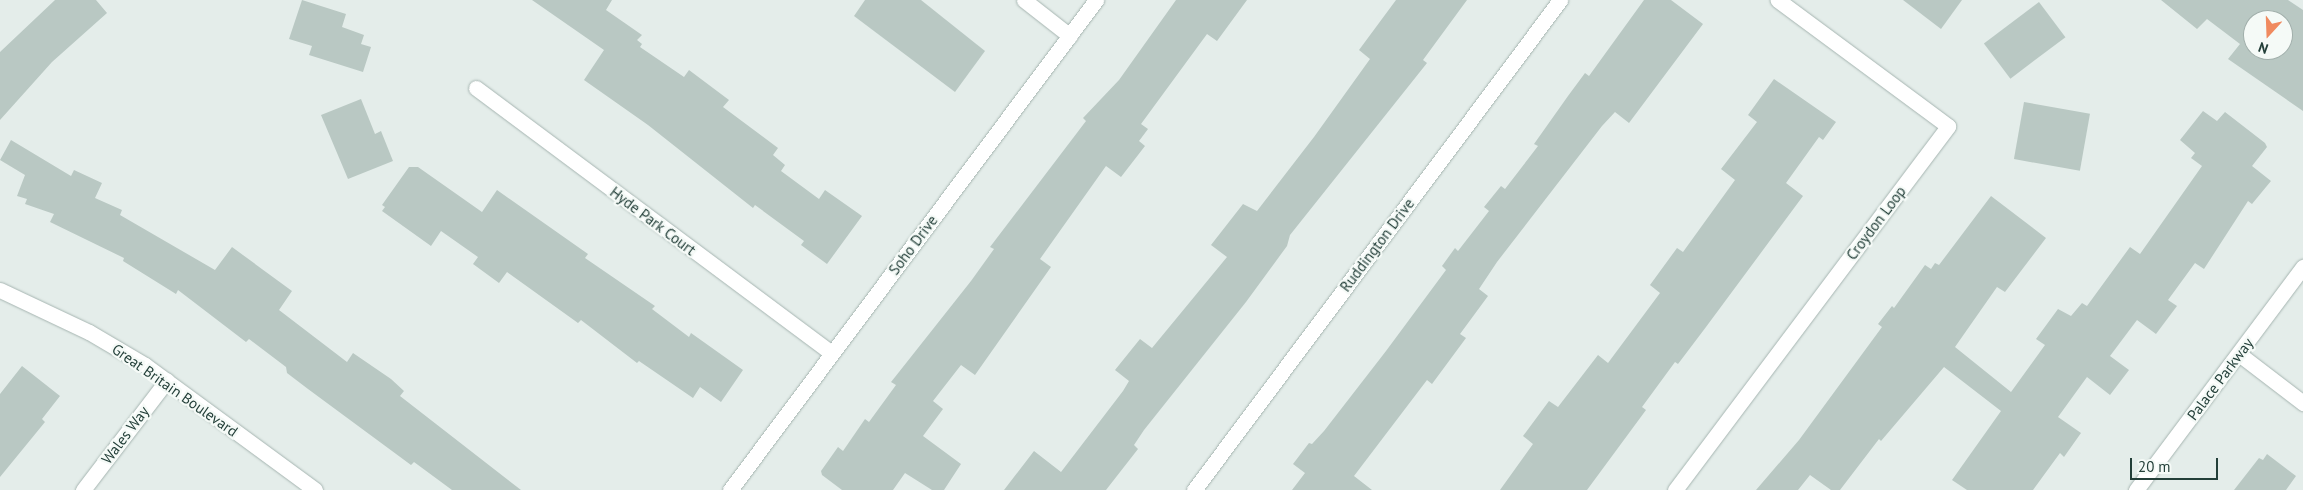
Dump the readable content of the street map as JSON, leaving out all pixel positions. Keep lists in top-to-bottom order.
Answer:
{
  "streets": {
    "street": [
      "Hyde Park Court",
      "Croydon Loop",
      "Soho Drive",
      "Ruddington Drive",
      "Palace Parkway",
      "Great Britain Boulevard",
      "Wales Way"
    ]
  },
  "crossings": [
    ["Hyde Park Court", "Soho Drive"],
    ["Great Britain Boulevard", "Wales Way"]
  ],
  "scale_bar": "20 m",
  "north": "bottom"
}
